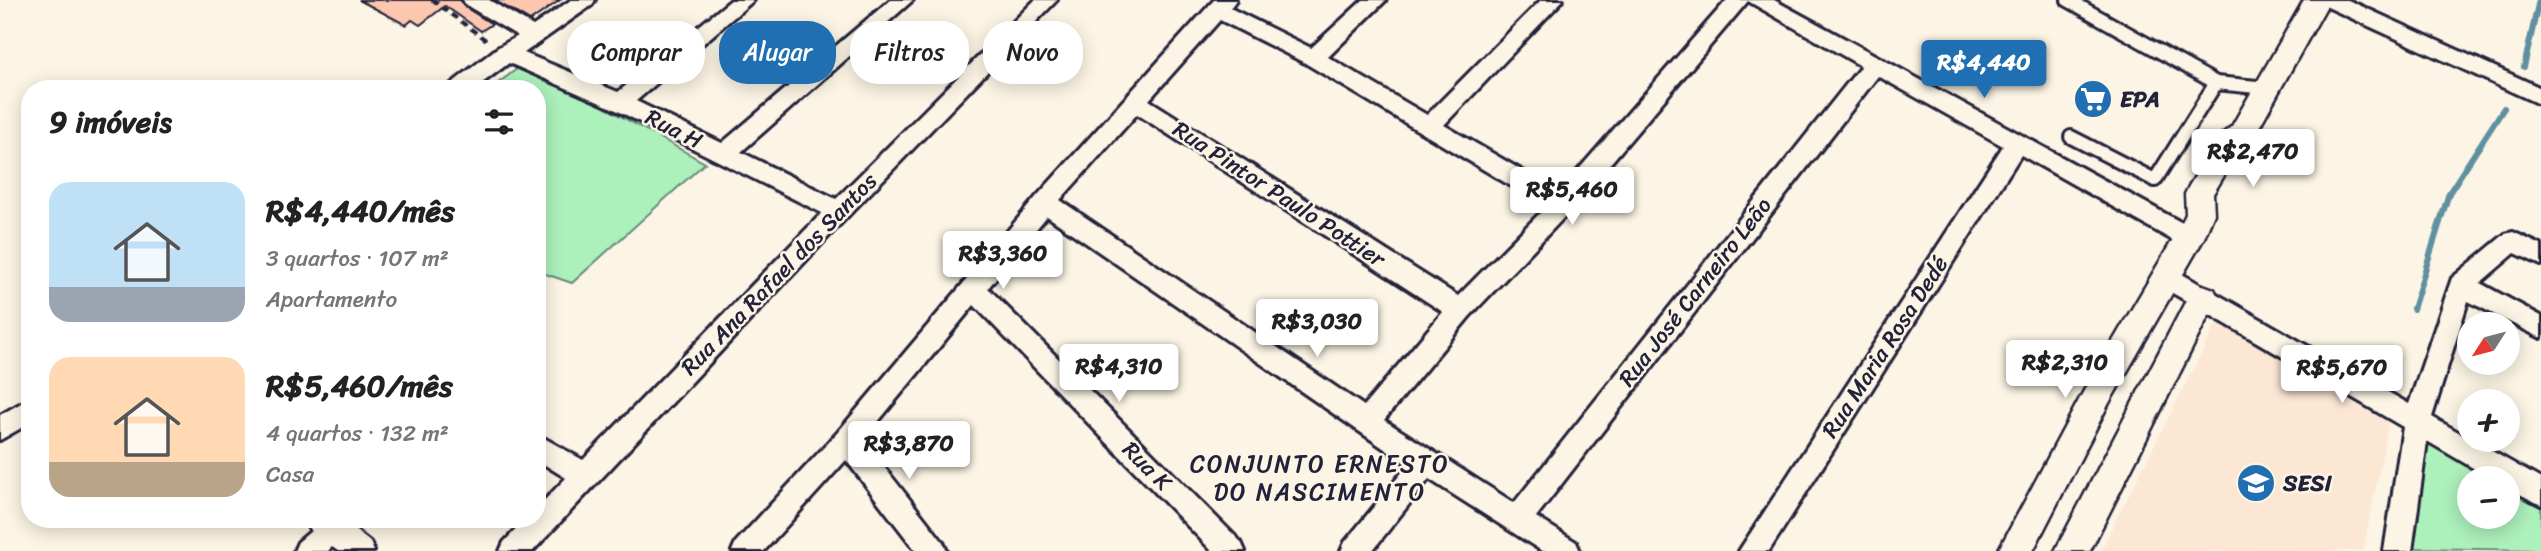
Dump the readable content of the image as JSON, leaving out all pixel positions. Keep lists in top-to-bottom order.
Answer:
{
  "streets": {
    "street": [
      "Rua H",
      "Rua Pintor Paulo Pottier",
      "Rua Ana Rafael dos Santos",
      "Rua José Carneiro Leão",
      "Rua Maria Rosa Dedé",
      "Rua K"
    ]
  },
  "crossings": [
    ["Rua H", "Rua Ana Rafael dos Santos"]
  ],
  "districts": ["CONJUNTO ERNESTO DO NASCIMENTO"],
  "places": {
    "supermarket": ["EPA"],
    "school or university": ["SESI"]
  },
  "north": "bottom left",
  "page": {
    "chip": [
      "Comprar",
      "Alugar",
      "Filtros",
      "Novo"
    ],
    "price": [
      "R$4,440",
      "R$2,470",
      "R$5,460",
      "R$3,360",
      "R$3,030",
      "R$2,310",
      "R$4,310",
      "R$5,670",
      "R$3,870"
    ],
    "heading": "9 imóveis",
    "list": [
      {
        "name": "R$4,440/mês",
        "note": "3 quartos · 107 m² · Apartamento"
      },
      {
        "name": "R$5,460/mês",
        "note": "4 quartos · 132 m² · Casa"
      }
    ],
    "map_buttons": ["+", "−"]
  }
}
